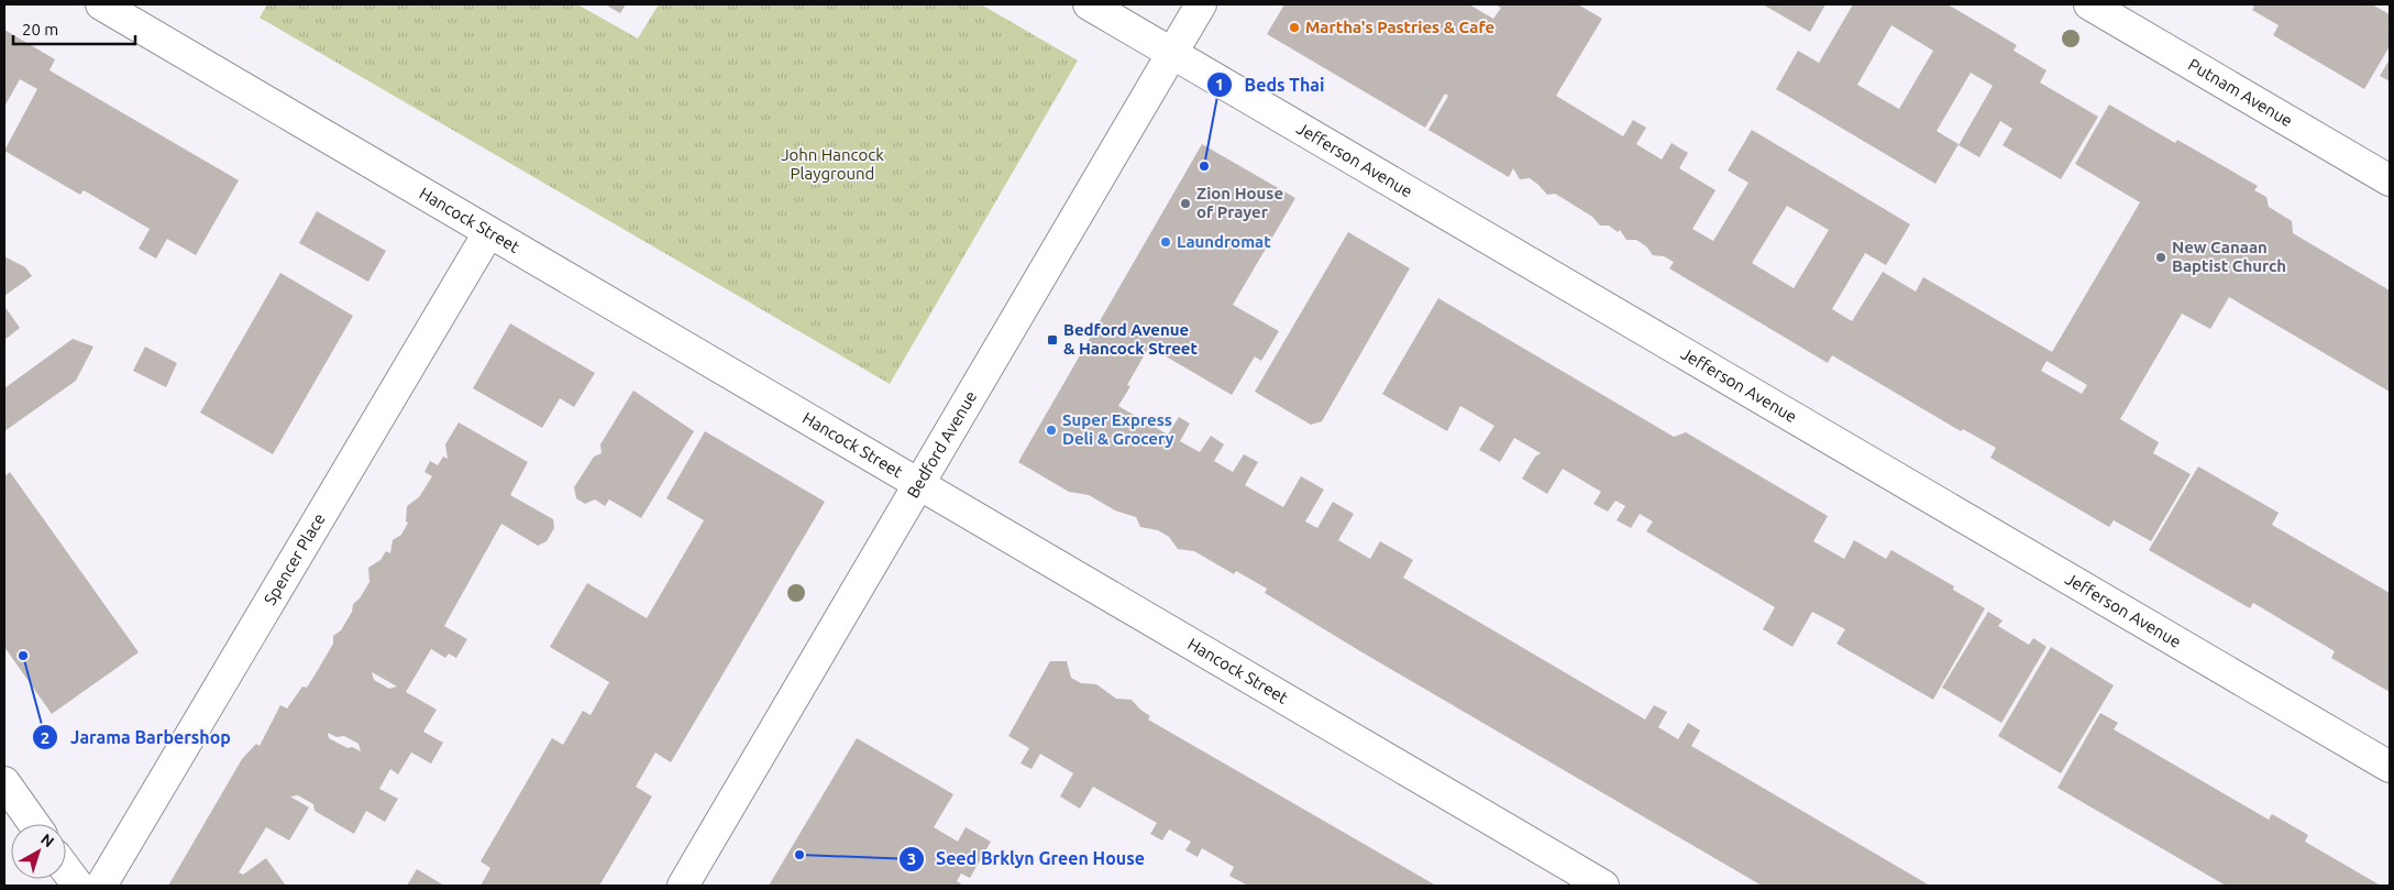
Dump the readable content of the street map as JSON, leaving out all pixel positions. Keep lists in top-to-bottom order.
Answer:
{
  "streets": {
    "street": [
      "Putnam Avenue",
      "Jefferson Avenue",
      "Hancock Street",
      "Bedford Avenue",
      "Spencer Place"
    ]
  },
  "crossings": [
    ["Jefferson Avenue", "Bedford Avenue"],
    ["Hancock Street", "Bedford Avenue"],
    ["Hancock Street", "Spencer Place"]
  ],
  "parks": ["John Hancock Playground"],
  "places": {
    "other": [
      "Martha's Pastries & Cafe",
      "Beds Thai",
      "Zion House of Prayer",
      "Laundromat",
      "New Canaan Baptist Church",
      "Super Express Deli & Grocery",
      "Jarama Barbershop",
      "Seed Brklyn Green House"
    ],
    "transit": ["Bedford Avenue & Hancock Street"]
  },
  "scale_bar": "20 m",
  "north": "top right"
}
